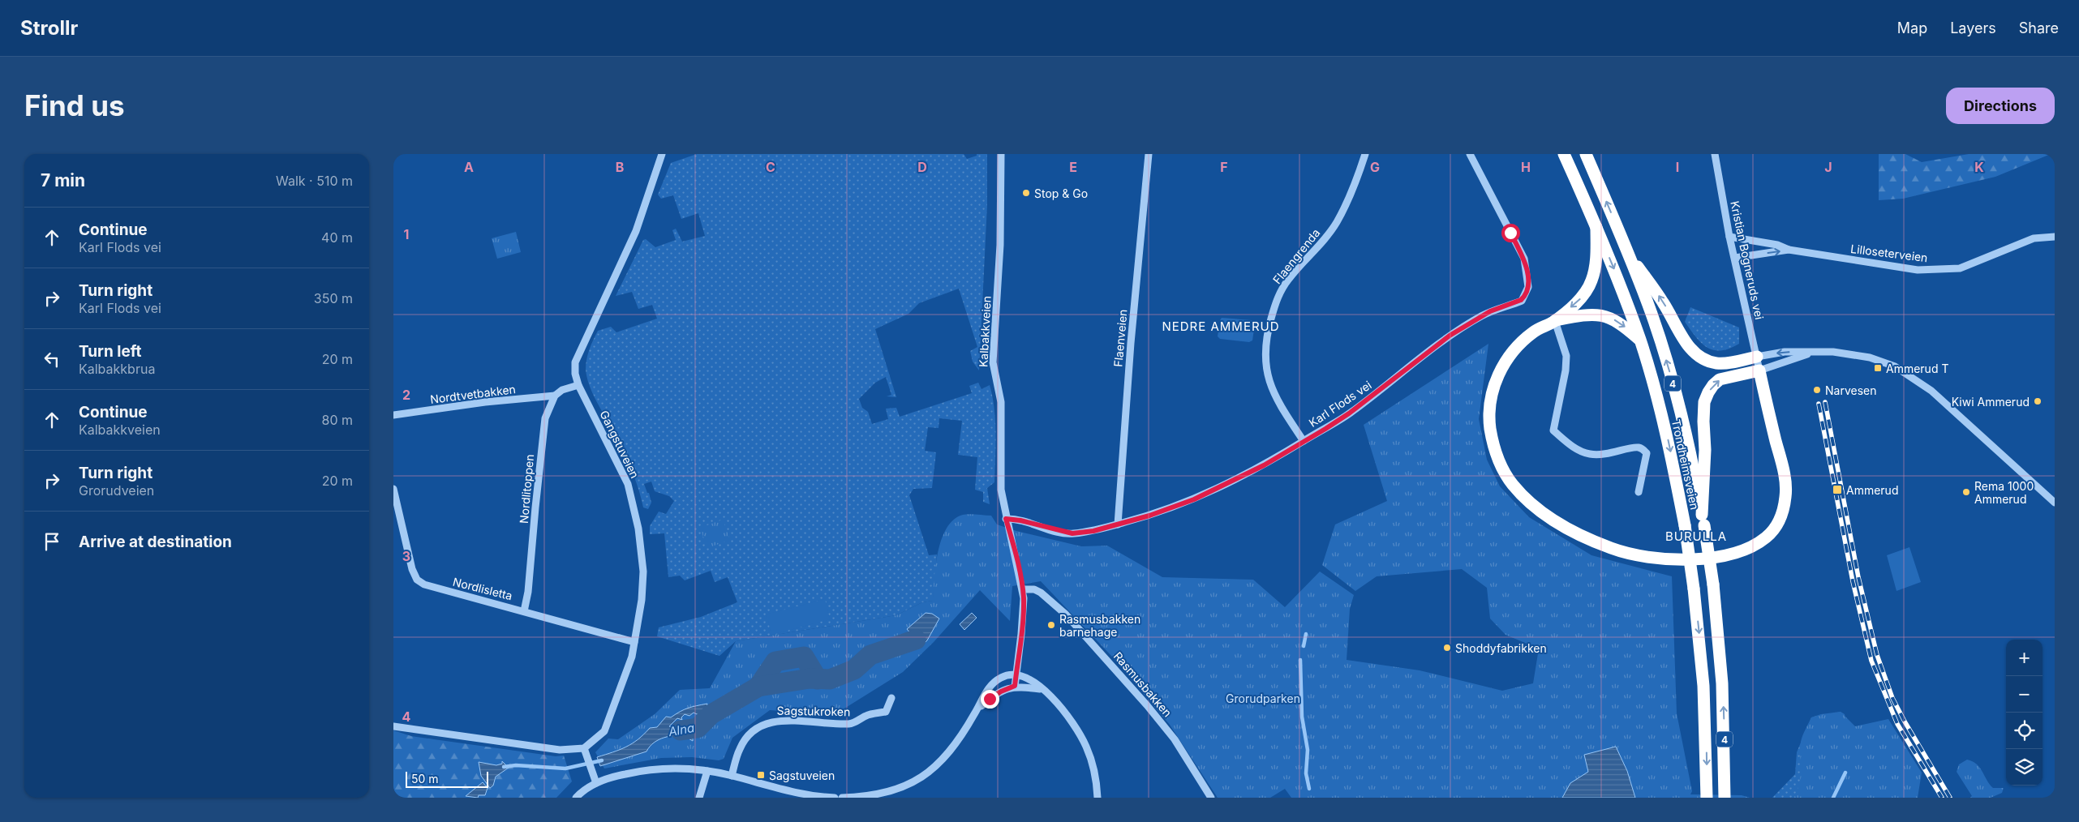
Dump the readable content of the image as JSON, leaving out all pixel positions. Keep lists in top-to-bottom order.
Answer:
{
  "streets": {
    "highway": ["4", "Trondheimsveien"],
    "street": [
      "Lilloseterveien",
      "Flaengrenda",
      "Kristian Bogneruds vei",
      "Kalbakkveien",
      "Flaenveien",
      "Nordtvetbakken",
      "Karl Flods vei",
      "Gangstuveien",
      "Nordlitoppen",
      "Nordlisletta",
      "Rasmusbakken",
      "Sagstukroken"
    ]
  },
  "crossings": [
    ["Lilloseterveien", "Kristian Bogneruds vei"],
    ["Flaengrenda", "Karl Flods vei"],
    ["Kalbakkveien", "Karl Flods vei"],
    ["Kalbakkveien", "Rasmusbakken"],
    ["Flaenveien", "Karl Flods vei"],
    ["Nordtvetbakken", "Nordlitoppen"],
    ["Gangstuveien", "Nordlisletta"],
    ["Nordlitoppen", "Nordlisletta"]
  ],
  "districts": ["NEDRE AMMERUD", "BURULLA"],
  "water": ["Alna"],
  "parks": ["Grorudparken"],
  "places": {
    "other": [
      "Stop & Go",
      "Narvesen",
      "Kiwi Ammerud",
      "Rema 1000 Ammerud",
      "Rasmusbakken barnehage",
      "Shoddyfabrikken"
    ],
    "transit": ["Ammerud T", "Ammerud", "Sagstuveien"]
  },
  "scale_bar": "50 m",
  "page": {
    "header": "Strollr",
    "nav": ["Map", "Layers", "Share"],
    "buttons": "Directions",
    "title": "Find us",
    "heading": ["7 min", "Walk · 510 m"],
    "list": [
      ["Continue", "Karl Flods vei", "40 m"],
      ["Turn right", "Karl Flods vei", "350 m"],
      ["Turn left", "Kalbakkbrua", "20 m"],
      ["Continue", "Kalbakkveien", "80 m"],
      ["Turn right", "Grorudveien", "20 m"],
      "Arrive at destination"
    ],
    "map_buttons": ["+", "−"],
    "scale": "50 m"
  },
  "grid": {
    "columns": [
      "A",
      "B",
      "C",
      "D",
      "E",
      "F",
      "G",
      "H",
      "I",
      "J",
      "K"
    ],
    "rows": [
      "1",
      "2",
      "3",
      "4"
    ]
  }
}
